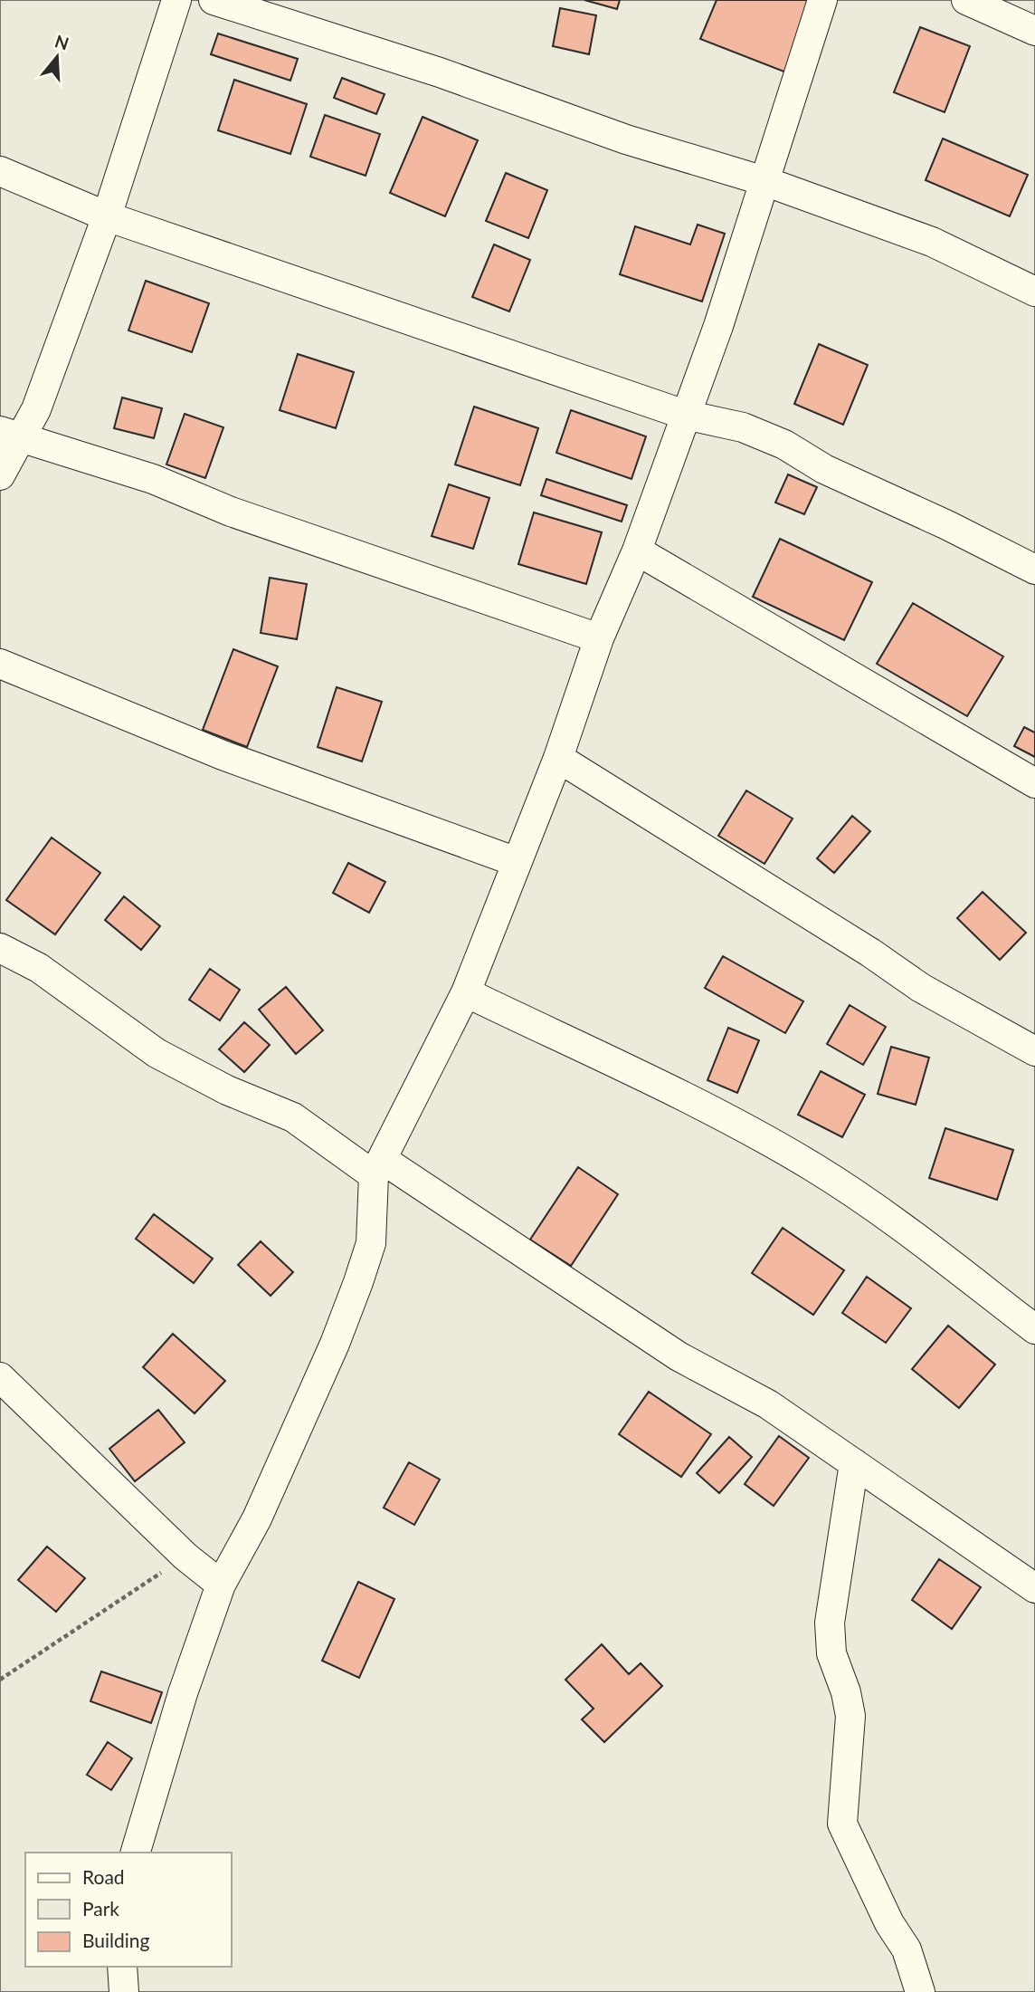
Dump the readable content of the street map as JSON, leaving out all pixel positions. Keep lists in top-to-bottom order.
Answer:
{
  "legend": ["Road", "Park", "Building"],
  "north": "top"
}
